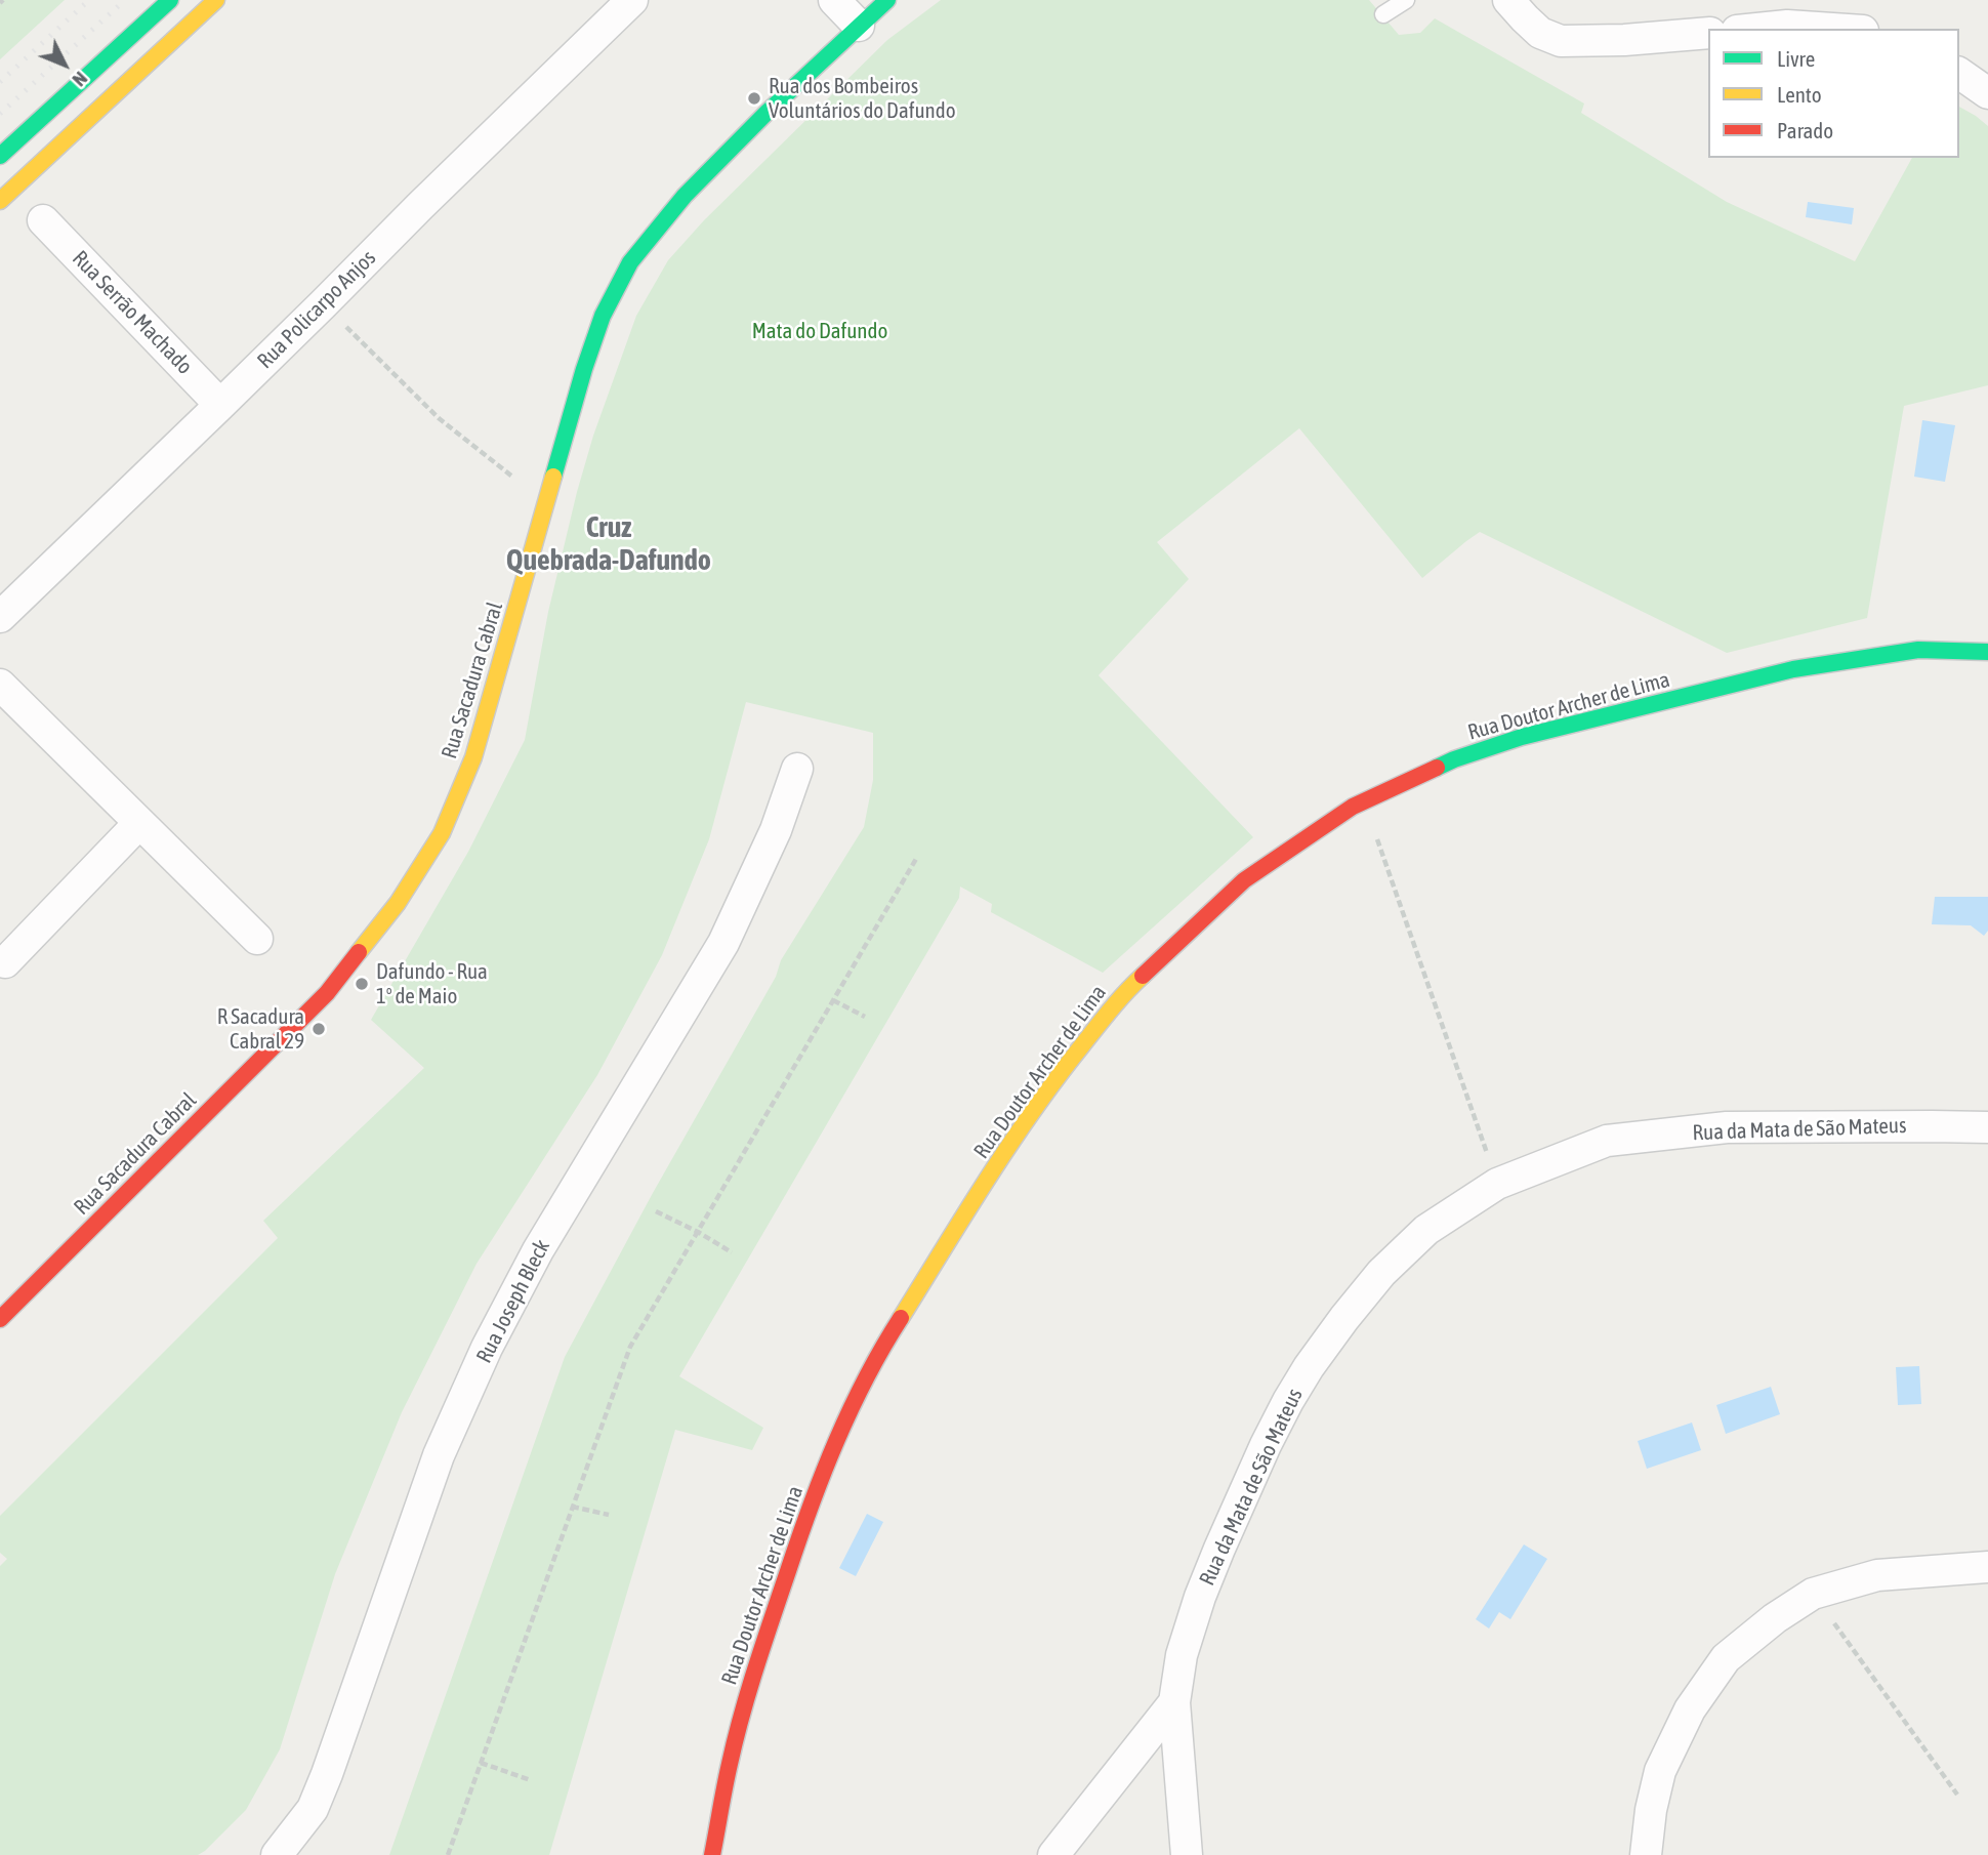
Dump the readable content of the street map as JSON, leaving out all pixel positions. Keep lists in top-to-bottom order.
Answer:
{
  "streets": {
    "street": [
      "Rua Policarpo Anjos",
      "Rua Serrão Machado",
      "Rua Sacadura Cabral",
      "Rua Doutor Archer de Lima",
      "Rua da Mata de São Mateus",
      "Rua Joseph Bleck"
    ]
  },
  "crossings": [
    ["Rua Policarpo Anjos", "Rua Serrão Machado"]
  ],
  "districts": ["Cruz Quebrada-Dafundo"],
  "parks": ["Mata do Dafundo"],
  "places": ["Rua dos Bombeiros Voluntários do Dafundo", "Dafundo - Rua 1º de Maio", "R Sacadura Cabral 29"],
  "legend": ["Livre", "Lento", "Parado"],
  "north": "bottom right"
}
